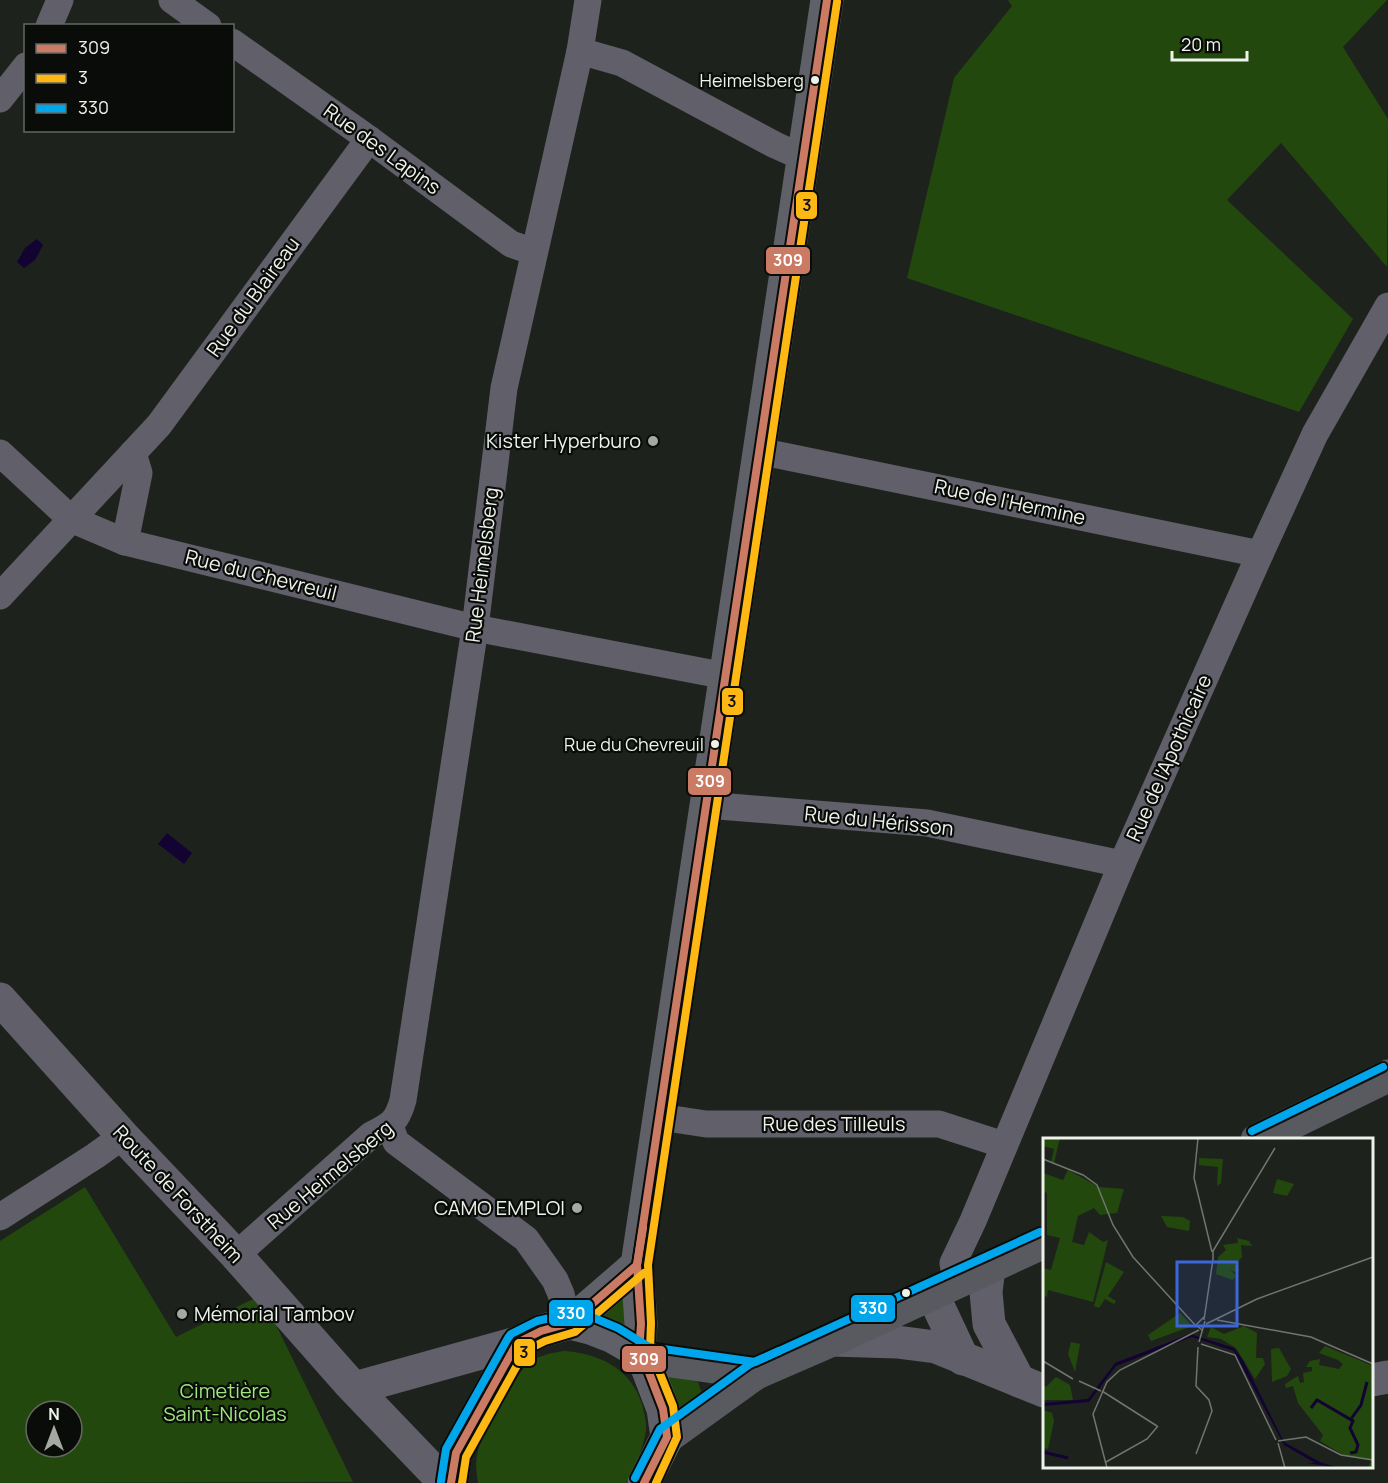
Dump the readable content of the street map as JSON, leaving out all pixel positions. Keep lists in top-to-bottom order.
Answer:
{
  "streets": {
    "street": [
      "Rue des Lapins",
      "Rue du Blaireau",
      "Rue de l'Hermine",
      "Rue Heimelsberg",
      "Rue du Chevreuil",
      "Rue de l'Apothicaire",
      "Rue du Hérisson",
      "Rue des Tilleuls",
      "Route de Forstheim"
    ]
  },
  "crossings": [
    ["Rue des Lapins", "Rue du Blaireau"],
    ["Rue des Lapins", "Rue Heimelsberg"],
    ["Rue du Blaireau", "Rue du Chevreuil"],
    ["Rue de l'Hermine", "Rue de l'Apothicaire"],
    ["Rue Heimelsberg", "Rue du Chevreuil"],
    ["Rue Heimelsberg", "Route de Forstheim"],
    ["Rue de l'Apothicaire", "Rue du Hérisson"],
    ["Rue de l'Apothicaire", "Rue des Tilleuls"]
  ],
  "parks": ["Cimetière Saint-Nicolas"],
  "places": [
    "Heimelsberg",
    "Kister Hyperburo",
    "Rue du Chevreuil",
    "CAMO EMPLOI",
    "Mémorial Tambov"
  ],
  "lines": ["transit line 309", "transit line 3", "transit line 330"],
  "legend": ["309", "3", "330"],
  "scale_bar": "20 m",
  "north": "top"
}
